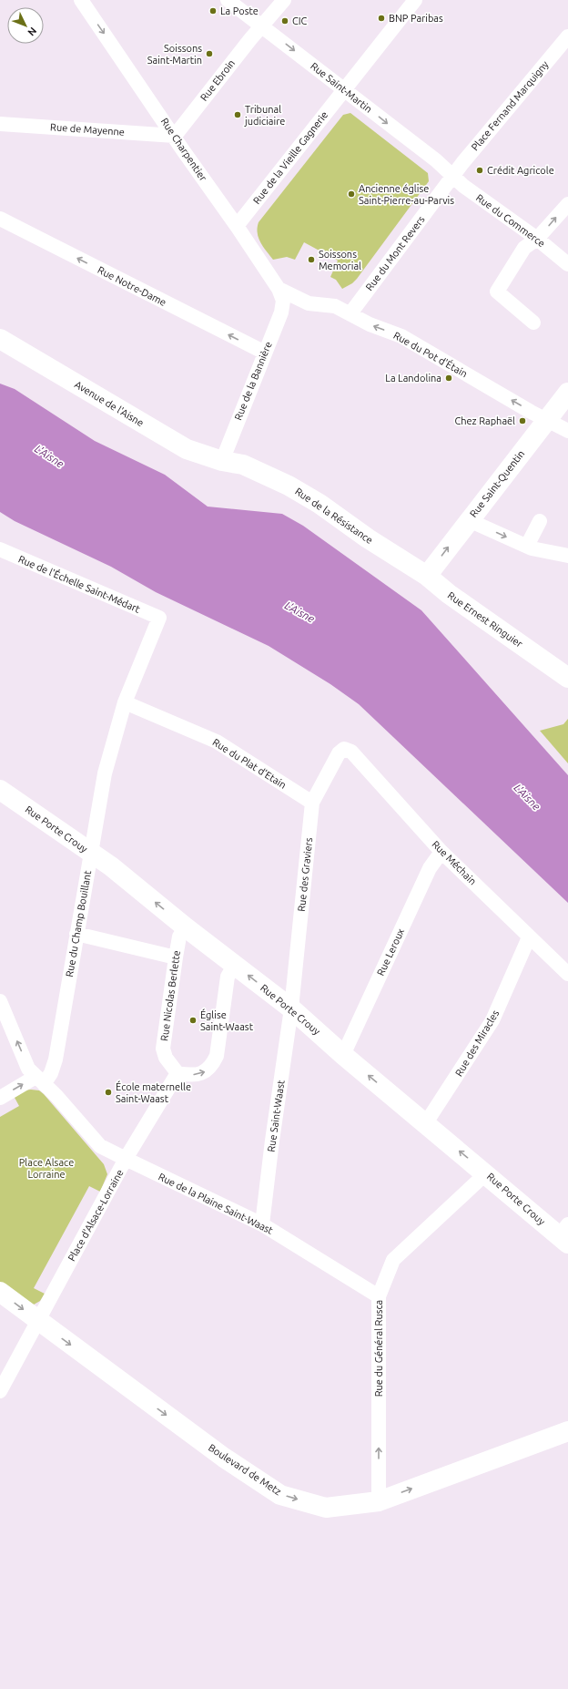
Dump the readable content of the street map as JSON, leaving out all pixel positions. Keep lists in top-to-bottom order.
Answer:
{
  "streets": {
    "main road": [
      "Avenue de l'Aisne",
      "Rue Saint-Quentin",
      "Rue de la Résistance",
      "Rue Ernest Ringuier",
      "Rue Porte Crouy",
      "Boulevard de Metz"
    ],
    "street": [
      "Rue Ebroin",
      "Rue Saint-Martin",
      "Place Fernand Marquigny",
      "Rue de Mayenne",
      "Rue Charpentier",
      "Rue de la Vieille Gagnerie",
      "Rue du Commerce",
      "Rue du Mont Revers",
      "Rue Notre-Dame",
      "Rue du Pot d'Étain",
      "Rue de la Bannière",
      "Rue de l'Échelle Saint-Médart",
      "Rue du Plat d'Etain",
      "Rue Méchain",
      "Rue des Graviers",
      "Rue du Champ Bouillant",
      "Rue Leroux",
      "Rue Nicolas Berlette",
      "Rue des Miracles",
      "Rue Saint-Waast",
      "Rue de la Plaine Saint-Waast",
      "Place d'Alsace-Lorraine",
      "Rue du Général Rusca"
    ]
  },
  "crossings": [
    ["Rue Ebroin", "Rue Saint-Martin"],
    ["Rue Ebroin", "Rue de Mayenne"],
    ["Rue Ebroin", "Rue Charpentier"],
    ["Rue Saint-Martin", "Place Fernand Marquigny"],
    ["Rue Saint-Martin", "Rue de la Vieille Gagnerie"],
    ["Rue Saint-Martin", "Rue du Commerce"],
    ["Rue Saint-Martin", "Rue du Mont Revers"],
    ["Place Fernand Marquigny", "Rue du Commerce"],
    ["Place Fernand Marquigny", "Rue du Mont Revers"],
    ["Rue de Mayenne", "Rue Charpentier"],
    ["Rue Charpentier", "Rue de la Vieille Gagnerie"],
    ["Rue Charpentier", "Rue du Pot d'Étain"],
    ["Rue Charpentier", "Rue de la Bannière"],
    ["Rue du Commerce", "Rue du Mont Revers"],
    ["Rue du Mont Revers", "Rue du Pot d'Étain"],
    ["Rue Notre-Dame", "Rue de la Bannière"],
    ["Rue du Pot d'Étain", "Rue de la Bannière"],
    ["Rue du Pot d'Étain", "Rue Saint-Quentin"],
    ["Rue de la Bannière", "Avenue de l'Aisne"],
    ["Rue de la Bannière", "Rue de la Résistance"],
    ["Avenue de l'Aisne", "Rue de la Résistance"],
    ["Rue Saint-Quentin", "Rue Ernest Ringuier"],
    ["Rue de la Résistance", "Rue Ernest Ringuier"],
    ["Rue de l'Échelle Saint-Médart", "Rue du Champ Bouillant"],
    ["Rue du Plat d'Etain", "Rue des Graviers"],
    ["Rue du Plat d'Etain", "Rue du Champ Bouillant"],
    ["Rue Porte Crouy", "Rue des Graviers"],
    ["Rue Porte Crouy", "Rue du Champ Bouillant"],
    ["Rue Porte Crouy", "Rue Leroux"],
    ["Rue Porte Crouy", "Rue Nicolas Berlette"],
    ["Rue Porte Crouy", "Rue des Miracles"],
    ["Rue Porte Crouy", "Rue Saint-Waast"],
    ["Rue Porte Crouy", "Rue du Général Rusca"],
    ["Rue Méchain", "Rue des Graviers"],
    ["Rue Méchain", "Rue Leroux"],
    ["Rue Méchain", "Rue des Miracles"],
    ["Rue des Graviers", "Rue Saint-Waast"],
    ["Rue du Champ Bouillant", "Place d'Alsace-Lorraine"],
    ["Rue Saint-Waast", "Rue de la Plaine Saint-Waast"],
    ["Rue de la Plaine Saint-Waast", "Place d'Alsace-Lorraine"],
    ["Rue de la Plaine Saint-Waast", "Rue du Général Rusca"],
    ["Place d'Alsace-Lorraine", "Boulevard de Metz"],
    ["Rue du Général Rusca", "Boulevard de Metz"]
  ],
  "one_way": [
    "Rue Saint-Martin",
    "Rue Charpentier",
    "Rue Notre-Dame",
    "Rue du Pot d'Étain",
    "Rue Porte Crouy",
    "Rue du Général Rusca",
    "Boulevard de Metz"
  ],
  "water": ["L'Aisne"],
  "parks": ["Place Alsace Lorraine"],
  "places": [
    "La Poste",
    "BNP Paribas",
    "CIC",
    "Soissons Saint-Martin",
    "Tribunal judiciaire",
    "Crédit Agricole",
    "Ancienne église Saint-Pierre-au-Parvis",
    "Soissons Memorial",
    "La Landolina",
    "Chez Raphaël",
    "Église Saint-Waast",
    "École maternelle Saint-Waast"
  ],
  "north": "bottom right"
}
